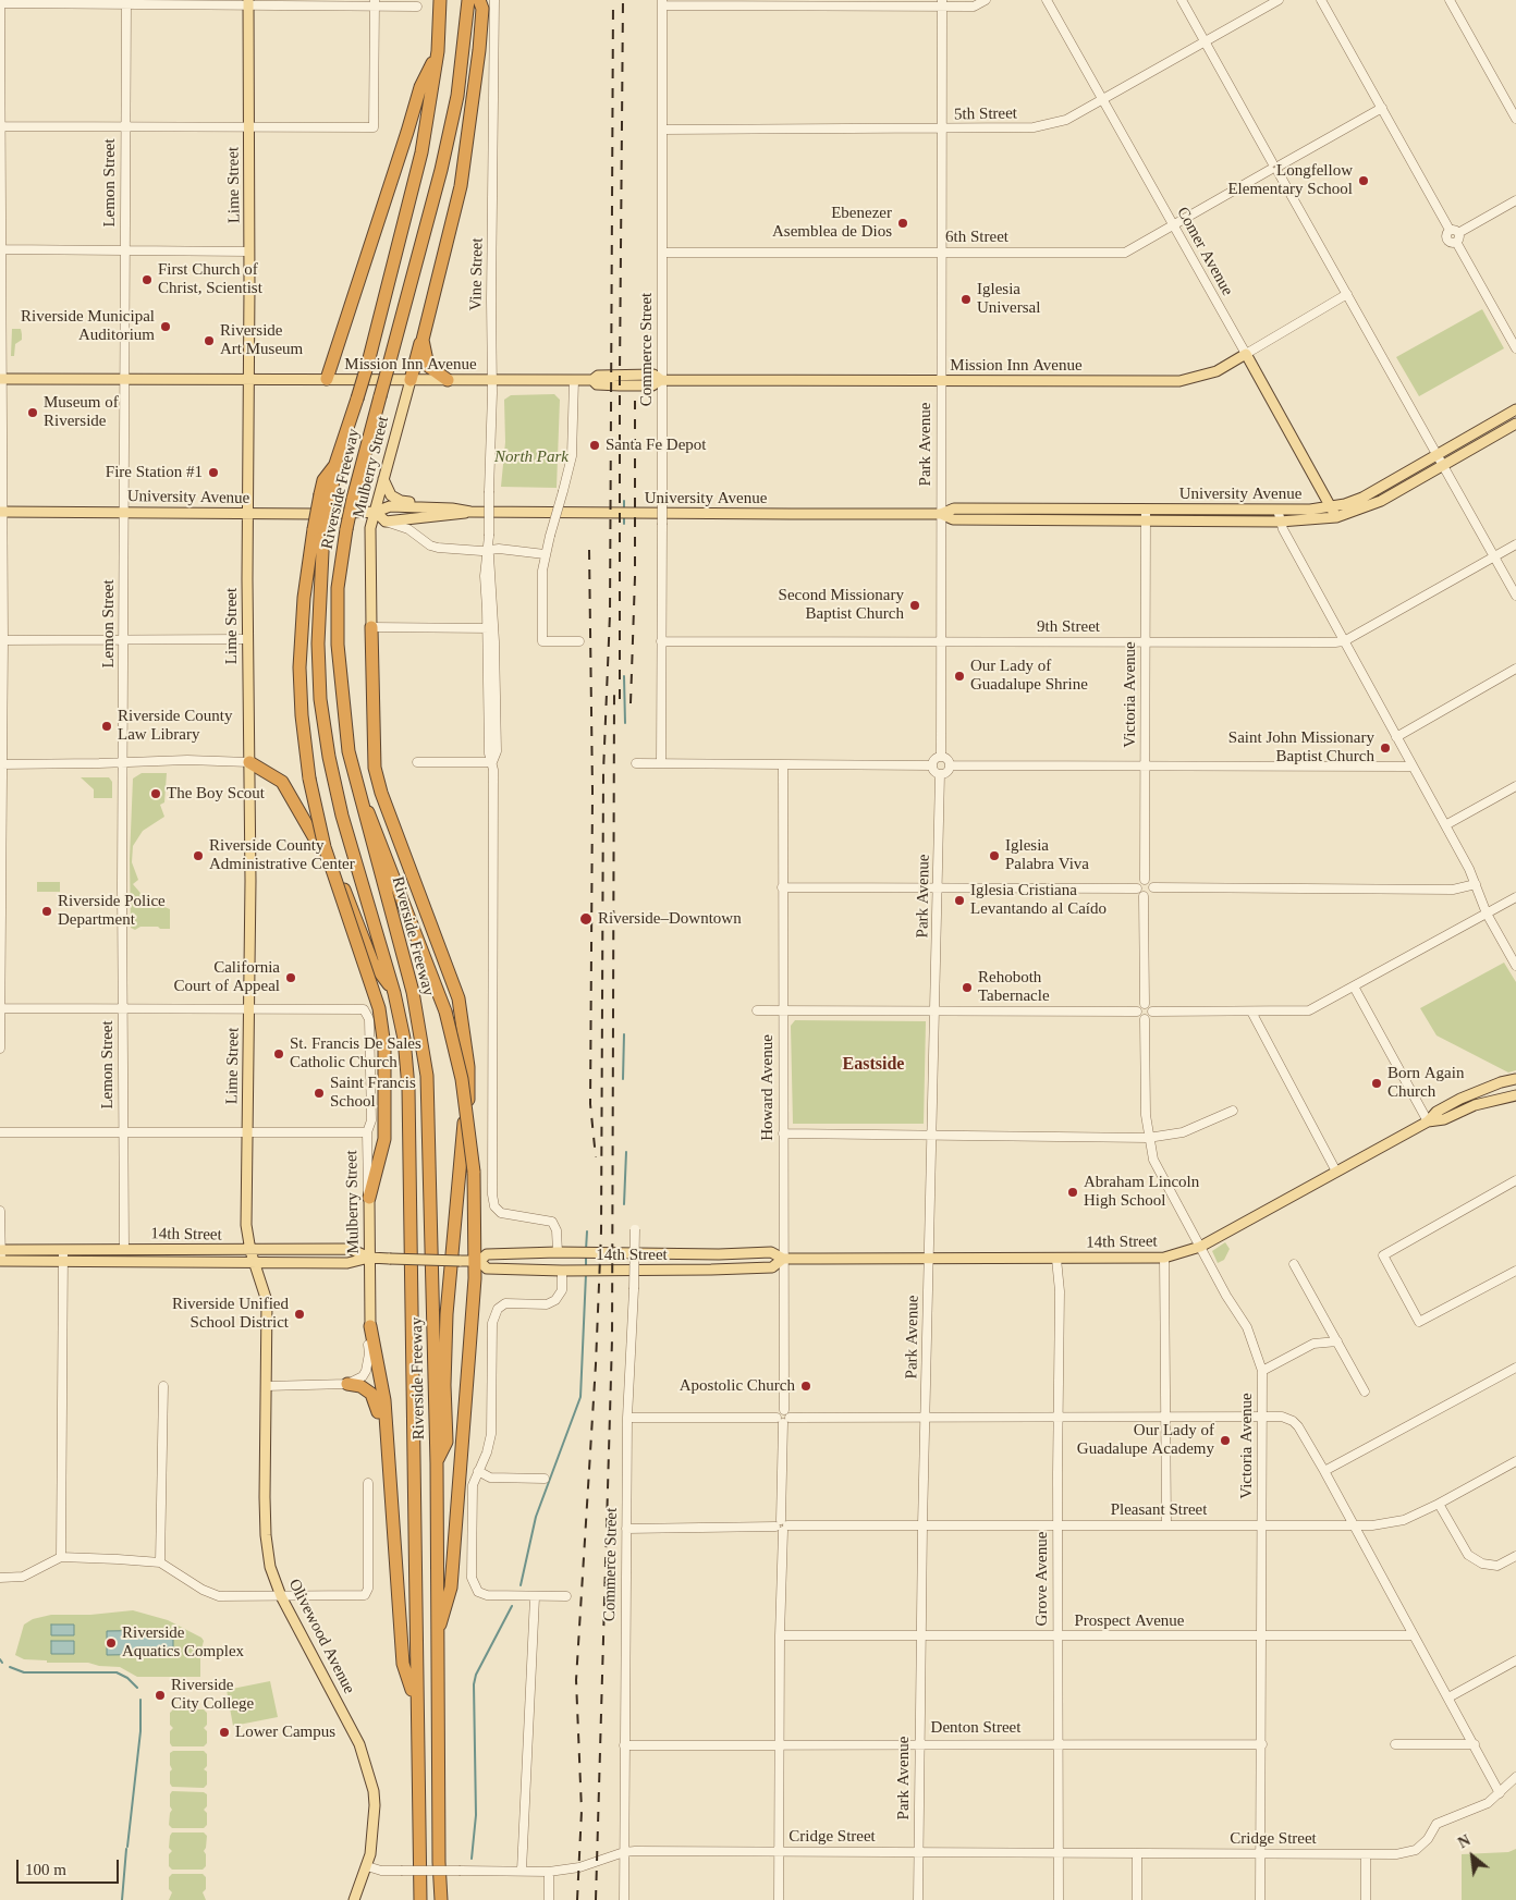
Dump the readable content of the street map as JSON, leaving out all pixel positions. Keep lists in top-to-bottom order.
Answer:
{
  "streets": {
    "highway": ["Riverside Freeway"],
    "main road": [
      "Lime Street",
      "Comer Avenue",
      "Mission Inn Avenue",
      "Mulberry Street",
      "University Avenue",
      "14th Street",
      "Olivewood Avenue"
    ],
    "street": [
      "5th Street",
      "Lemon Street",
      "6th Street",
      "Vine Street",
      "Commerce Street",
      "Park Avenue",
      "9th Street",
      "Victoria Avenue",
      "Howard Avenue",
      "Pleasant Street",
      "Grove Avenue",
      "Prospect Avenue",
      "Denton Street",
      "Cridge Street"
    ]
  },
  "crossings": [
    ["5th Street", "Comer Avenue"],
    ["5th Street", "Commerce Street"],
    ["5th Street", "Park Avenue"],
    ["Lemon Street", "Mission Inn Avenue"],
    ["Lemon Street", "University Avenue"],
    ["Lemon Street", "14th Street"],
    ["Lime Street", "Mission Inn Avenue"],
    ["Lime Street", "Mulberry Street"],
    ["Lime Street", "University Avenue"],
    ["Lime Street", "14th Street"],
    ["Lime Street", "Olivewood Avenue"],
    ["6th Street", "Comer Avenue"],
    ["6th Street", "Commerce Street"],
    ["6th Street", "Park Avenue"],
    ["Comer Avenue", "Mission Inn Avenue"],
    ["Comer Avenue", "University Avenue"],
    ["Vine Street", "Mission Inn Avenue"],
    ["Vine Street", "14th Street"],
    ["Commerce Street", "Mission Inn Avenue"],
    ["Commerce Street", "9th Street"],
    ["Commerce Street", "Pleasant Street"],
    ["Commerce Street", "Denton Street"],
    ["Commerce Street", "Cridge Street"],
    ["Mission Inn Avenue", "Park Avenue"],
    ["Mission Inn Avenue", "Mulberry Street"],
    ["Park Avenue", "University Avenue"],
    ["Park Avenue", "9th Street"],
    ["Park Avenue", "14th Street"],
    ["Park Avenue", "Pleasant Street"],
    ["Park Avenue", "Prospect Avenue"],
    ["Park Avenue", "Denton Street"],
    ["Park Avenue", "Cridge Street"],
    ["Mulberry Street", "University Avenue"],
    ["Mulberry Street", "14th Street"],
    ["University Avenue", "Victoria Avenue"],
    ["9th Street", "Victoria Avenue"],
    ["Victoria Avenue", "14th Street"],
    ["Victoria Avenue", "Pleasant Street"],
    ["Victoria Avenue", "Prospect Avenue"],
    ["Victoria Avenue", "Denton Street"],
    ["Victoria Avenue", "Cridge Street"],
    ["Howard Avenue", "14th Street"],
    ["14th Street", "Grove Avenue"],
    ["14th Street", "Olivewood Avenue"],
    ["Pleasant Street", "Grove Avenue"],
    ["Grove Avenue", "Prospect Avenue"],
    ["Grove Avenue", "Denton Street"],
    ["Grove Avenue", "Cridge Street"],
    ["Olivewood Avenue", "Cridge Street"]
  ],
  "districts": ["Eastside"],
  "parks": ["North Park"],
  "places": [
    "Longfellow Elementary School",
    "Ebenezer Asemblea de Dios",
    "First Church of Christ, Scientist",
    "Iglesia Universal",
    "Riverside Municipal Auditorium",
    "Riverside Art Museum",
    "Museum of Riverside",
    "Santa Fe Depot",
    "Fire Station #1",
    "Second Missionary Baptist Church",
    "Our Lady of Guadalupe Shrine",
    "Riverside County Law Library",
    "Saint John Missionary Baptist Church",
    "The Boy Scout",
    "Riverside County Administrative Center",
    "Iglesia Palabra Viva",
    "Iglesia Cristiana Levantando al Caído",
    "Riverside Police Department",
    "Riverside–Downtown",
    "California Court of Appeal",
    "Rehoboth Tabernacle",
    "St. Francis De Sales Catholic Church",
    "Born Again Church",
    "Saint Francis School",
    "Abraham Lincoln High School",
    "Riverside Unified School District",
    "Apostolic Church",
    "Our Lady of Guadalupe Academy",
    "Riverside Aquatics Complex",
    "Riverside City College",
    "Lower Campus"
  ],
  "scale_bar": "100 m",
  "north": "top left"
}
